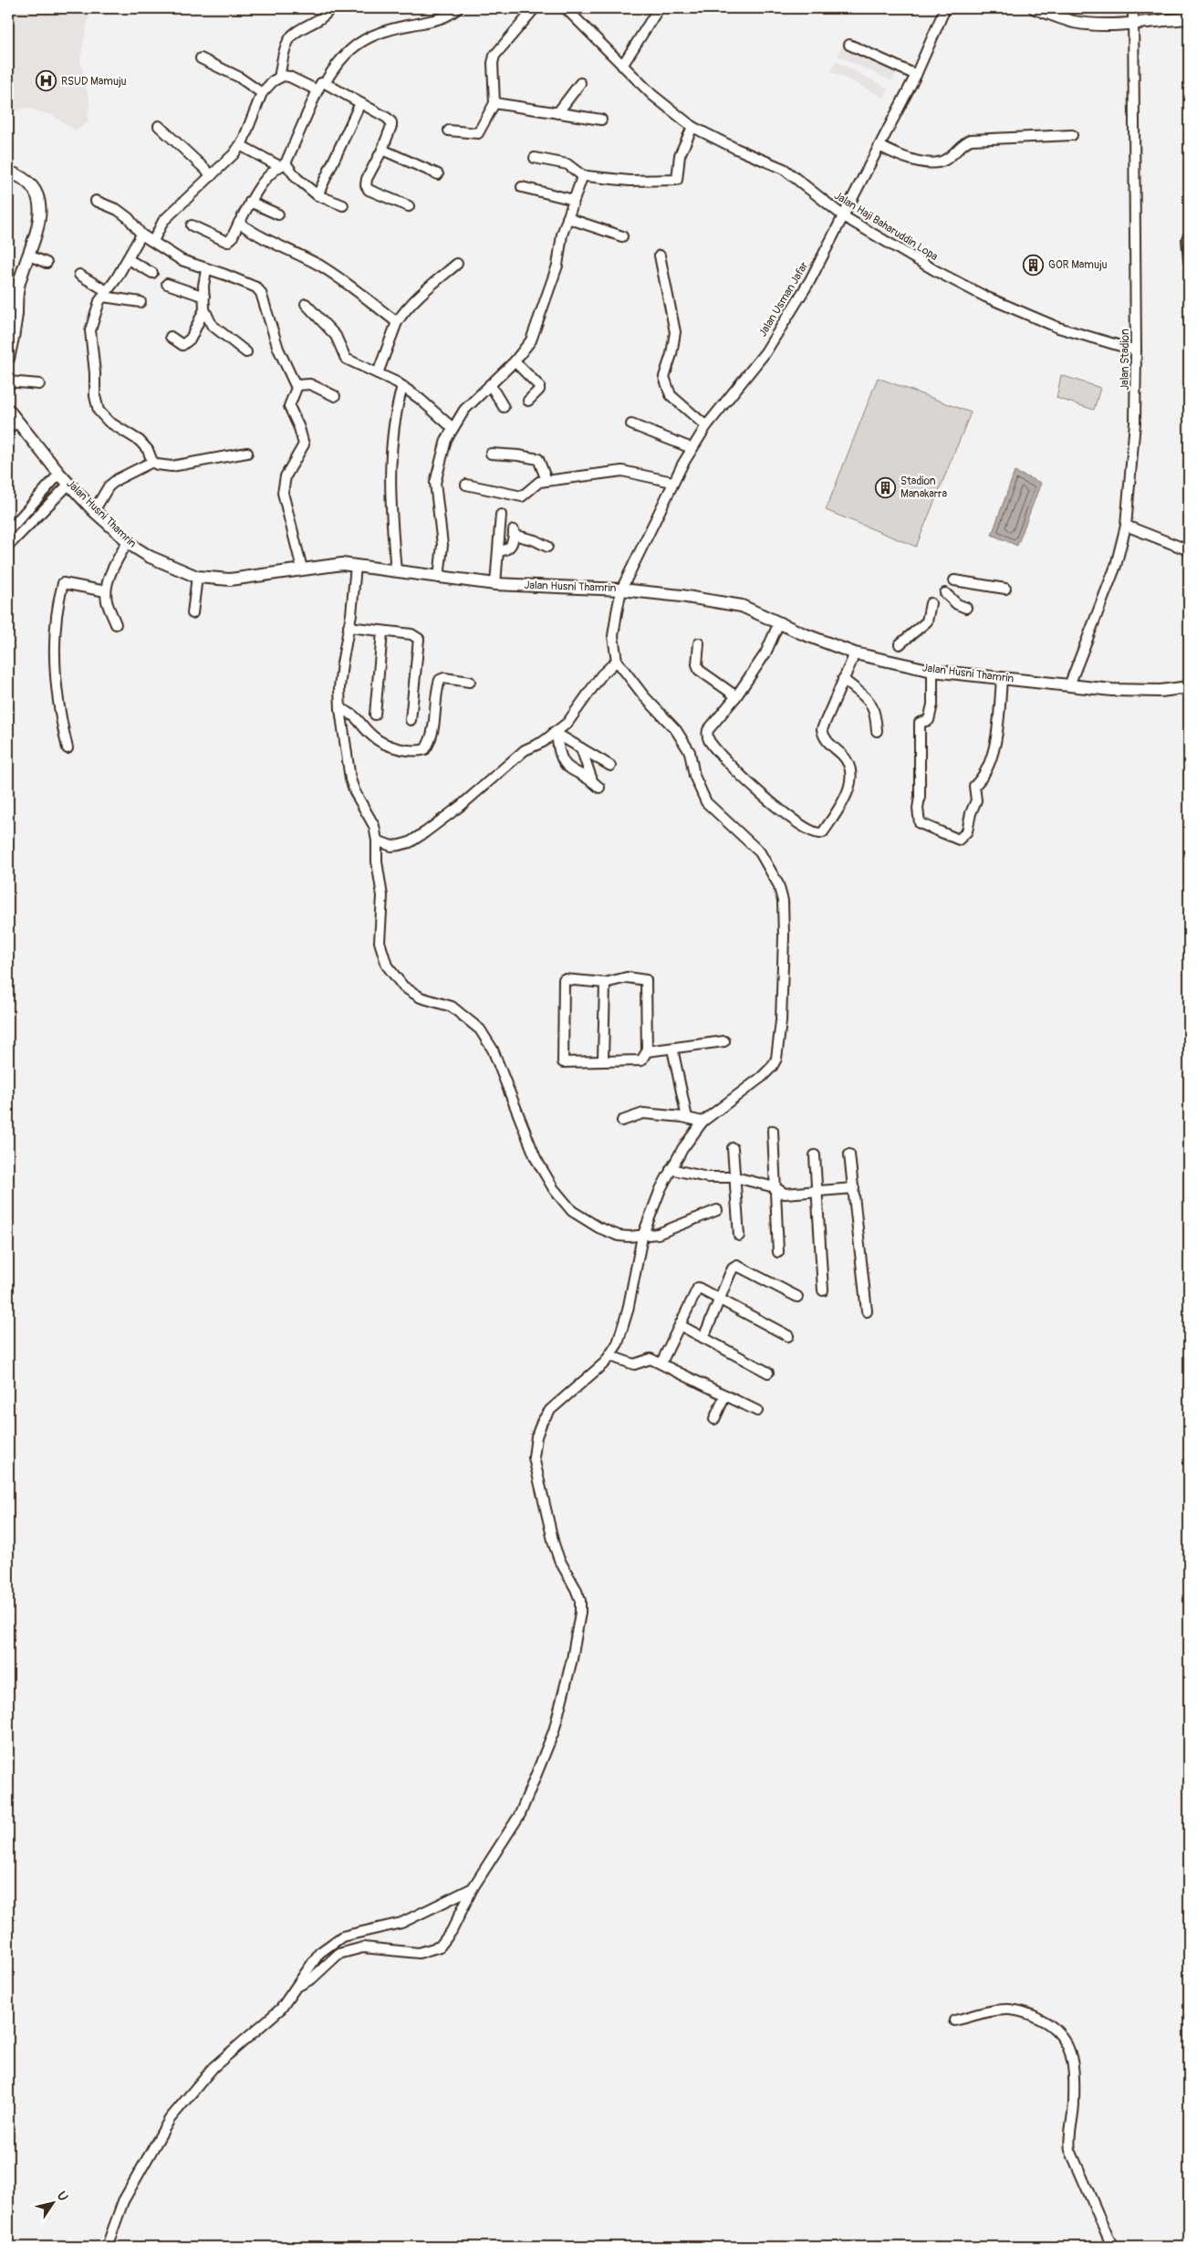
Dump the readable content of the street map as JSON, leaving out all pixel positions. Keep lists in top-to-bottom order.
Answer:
{
  "streets": {
    "street": [
      "Jalan Haji Baharuddin Lopa",
      "Jalan Usman Jafar",
      "Jalan Stadion",
      "Jalan Husni Thamrin"
    ]
  },
  "crossings": [
    ["Jalan Haji Baharuddin Lopa", "Jalan Usman Jafar"],
    ["Jalan Haji Baharuddin Lopa", "Jalan Stadion"],
    ["Jalan Usman Jafar", "Jalan Husni Thamrin"],
    ["Jalan Stadion", "Jalan Husni Thamrin"]
  ],
  "places": {
    "hospital": ["RSUD Mamuju"],
    "building": ["GOR Mamuju", "Stadion Manakarra"]
  },
  "north": "top right"
}
